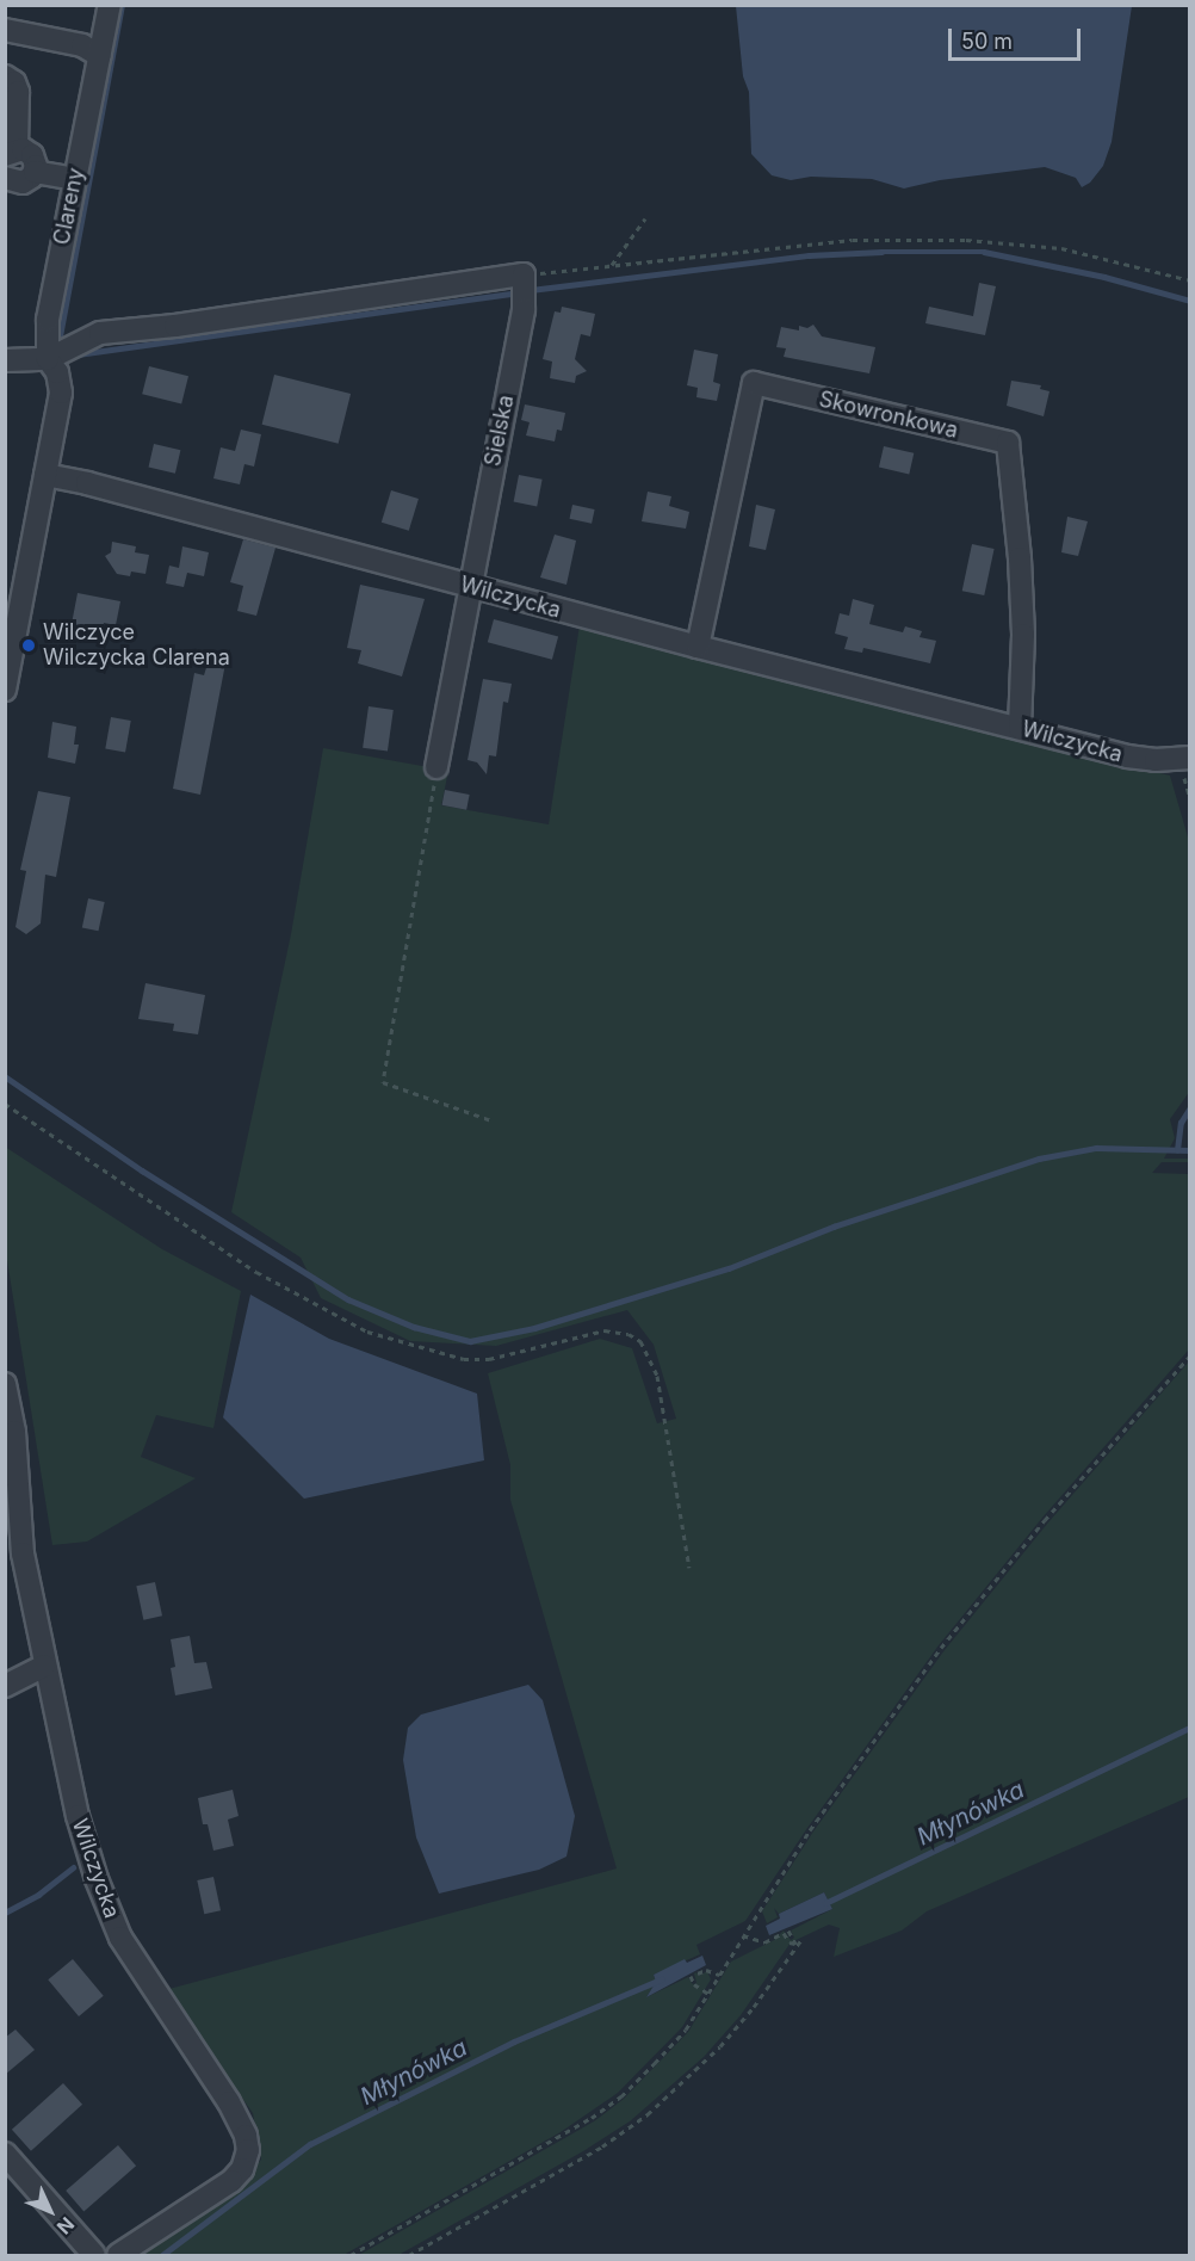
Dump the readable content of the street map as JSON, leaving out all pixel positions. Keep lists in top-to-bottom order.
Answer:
{
  "streets": {
    "street": [
      "Clareny",
      "Skowronkowa",
      "Sielska",
      "Wilczycka"
    ]
  },
  "crossings": [
    ["Clareny", "Wilczycka"],
    ["Skowronkowa", "Wilczycka"],
    ["Sielska", "Wilczycka"]
  ],
  "water": ["Młynówka"],
  "places": ["Wilczyce Wilczycka Clarena"],
  "scale_bar": "50 m",
  "north": "bottom right"
}
